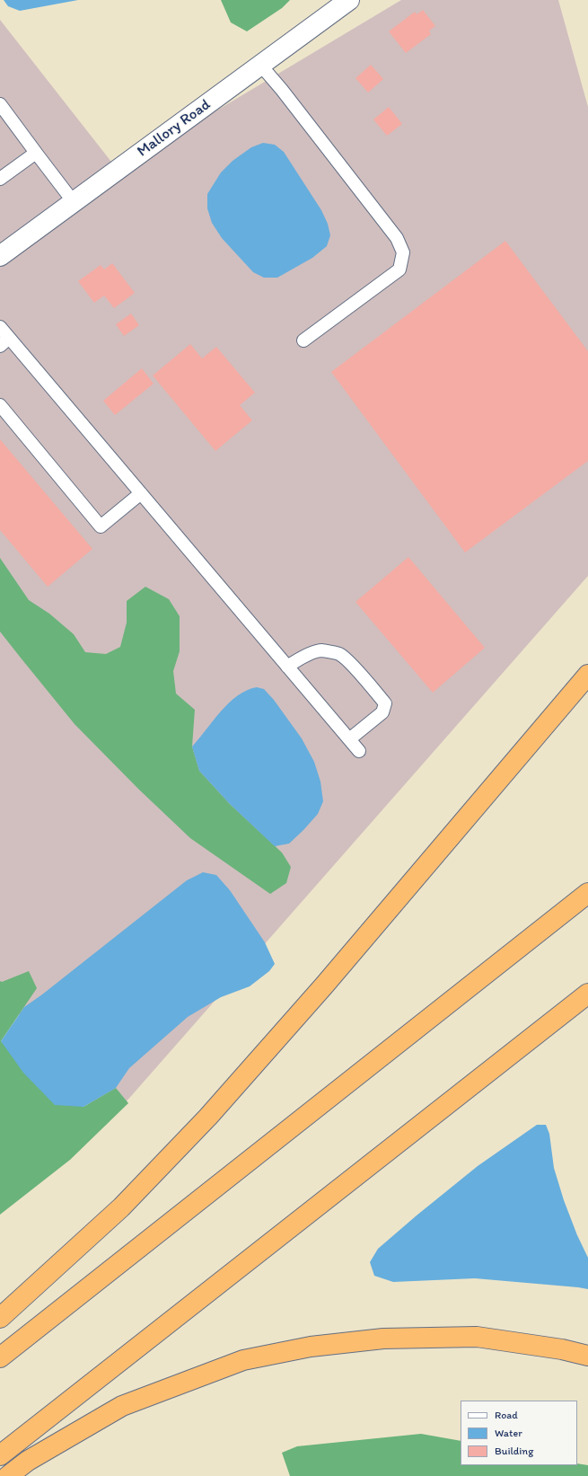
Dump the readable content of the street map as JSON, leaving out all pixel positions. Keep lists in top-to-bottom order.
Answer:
{
  "streets": {
    "street": ["Mallory Road"]
  },
  "legend": ["Road", "Water", "Building"]
}
